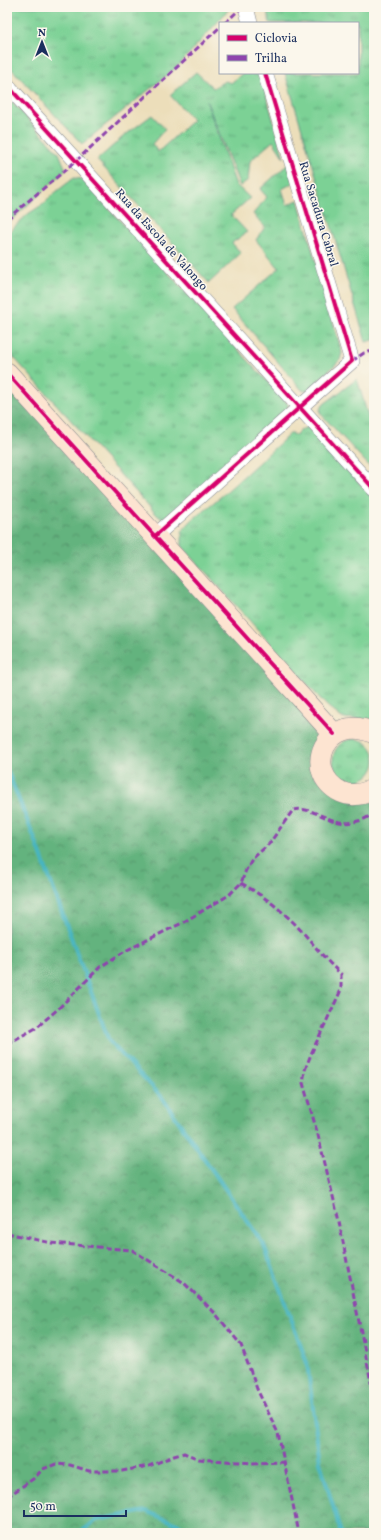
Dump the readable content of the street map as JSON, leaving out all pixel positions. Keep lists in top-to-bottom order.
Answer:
{
  "streets": {
    "street": ["Rua Sacadura Cabral", "Rua da Escola de Valongo"]
  },
  "crossings": [
    ["Rua Sacadura Cabral", "Rua da Escola de Valongo"]
  ],
  "legend": ["Ciclovia", "Trilha"],
  "scale_bar": "50 m",
  "north": "top"
}
